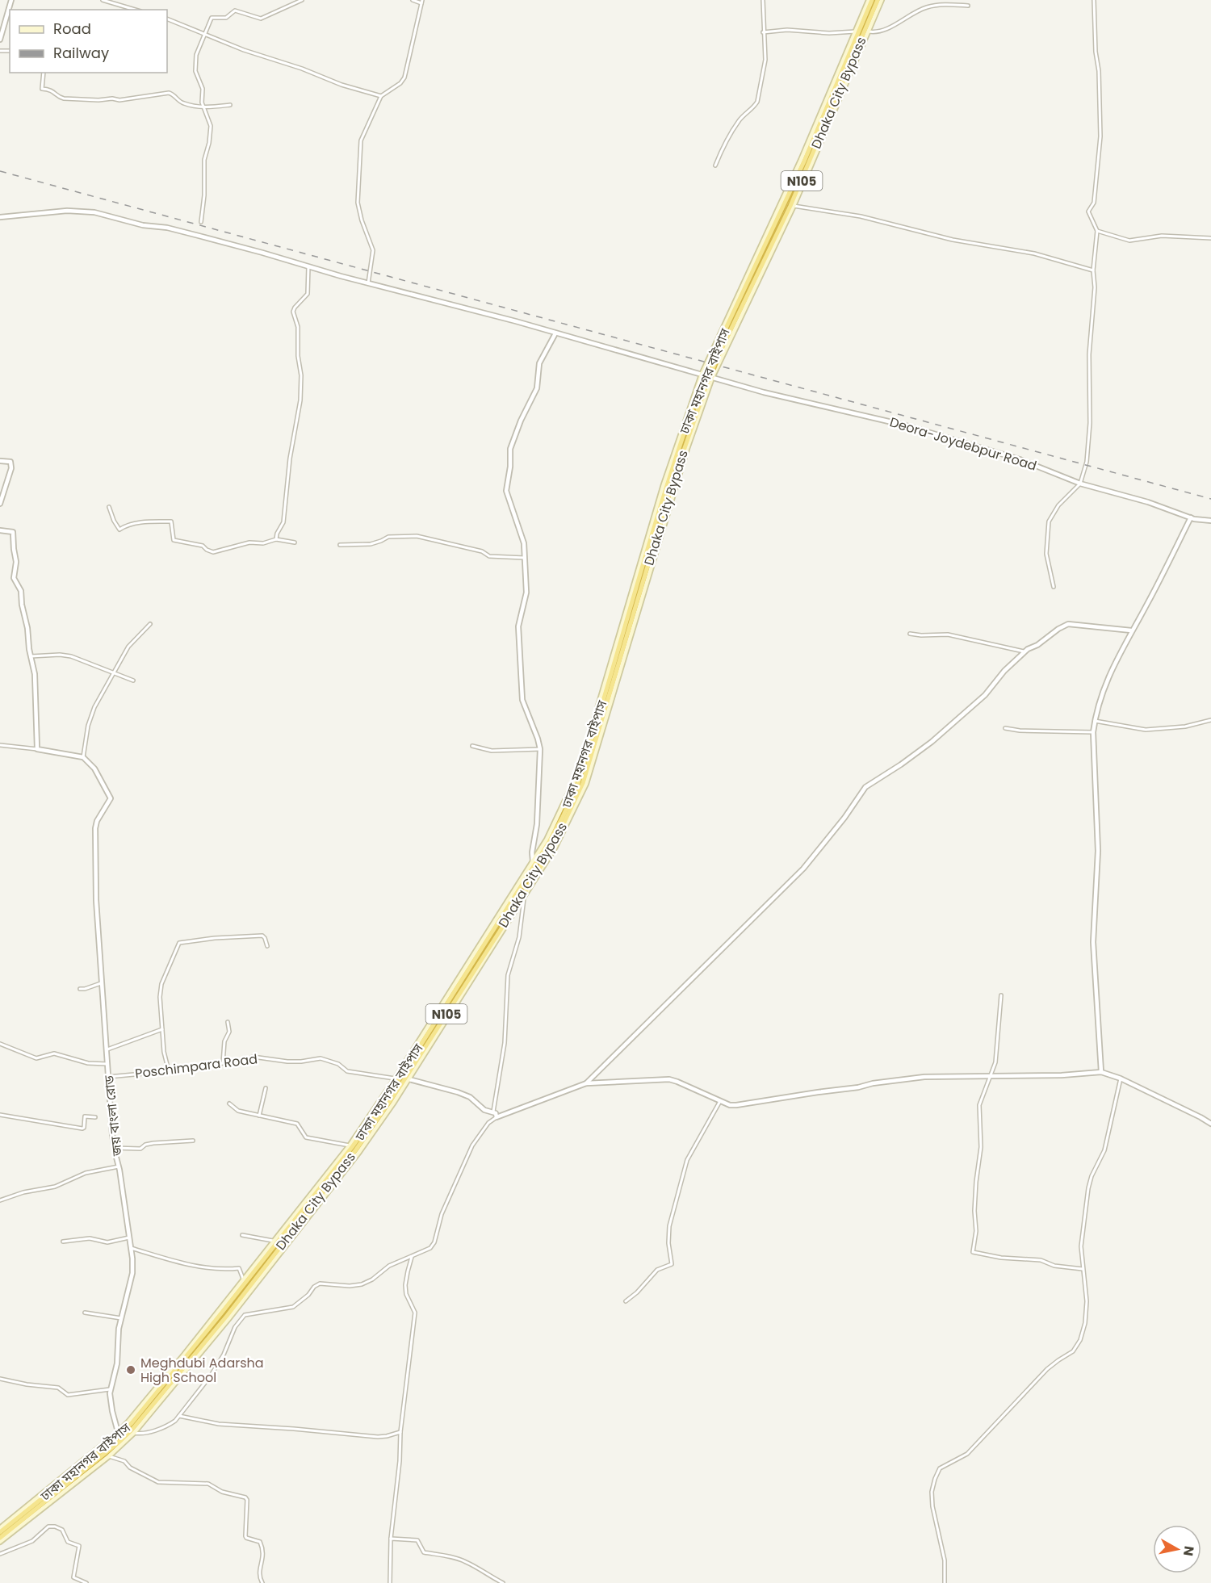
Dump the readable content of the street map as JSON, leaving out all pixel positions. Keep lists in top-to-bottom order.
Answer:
{
  "streets": {
    "highway": ["Dhaka City Bypass", "N105", "ঢাকা মহানগর বাইপাস"],
    "street": ["Deora-Joydebpur Road", "Poschimpara Road", "জয় বাংলা রোড"]
  },
  "crossings": [
    ["Dhaka City Bypass", "ঢাকা মহানগর বাইপাস"],
    ["Dhaka City Bypass", "Deora-Joydebpur Road"],
    ["ঢাকা মহানগর বাইপাস", "Deora-Joydebpur Road"],
    ["Poschimpara Road", "জয় বাংলা রোড"]
  ],
  "places": ["Meghdubi Adarsha High School"],
  "legend": ["Road", "Railway"],
  "north": "right"
}
